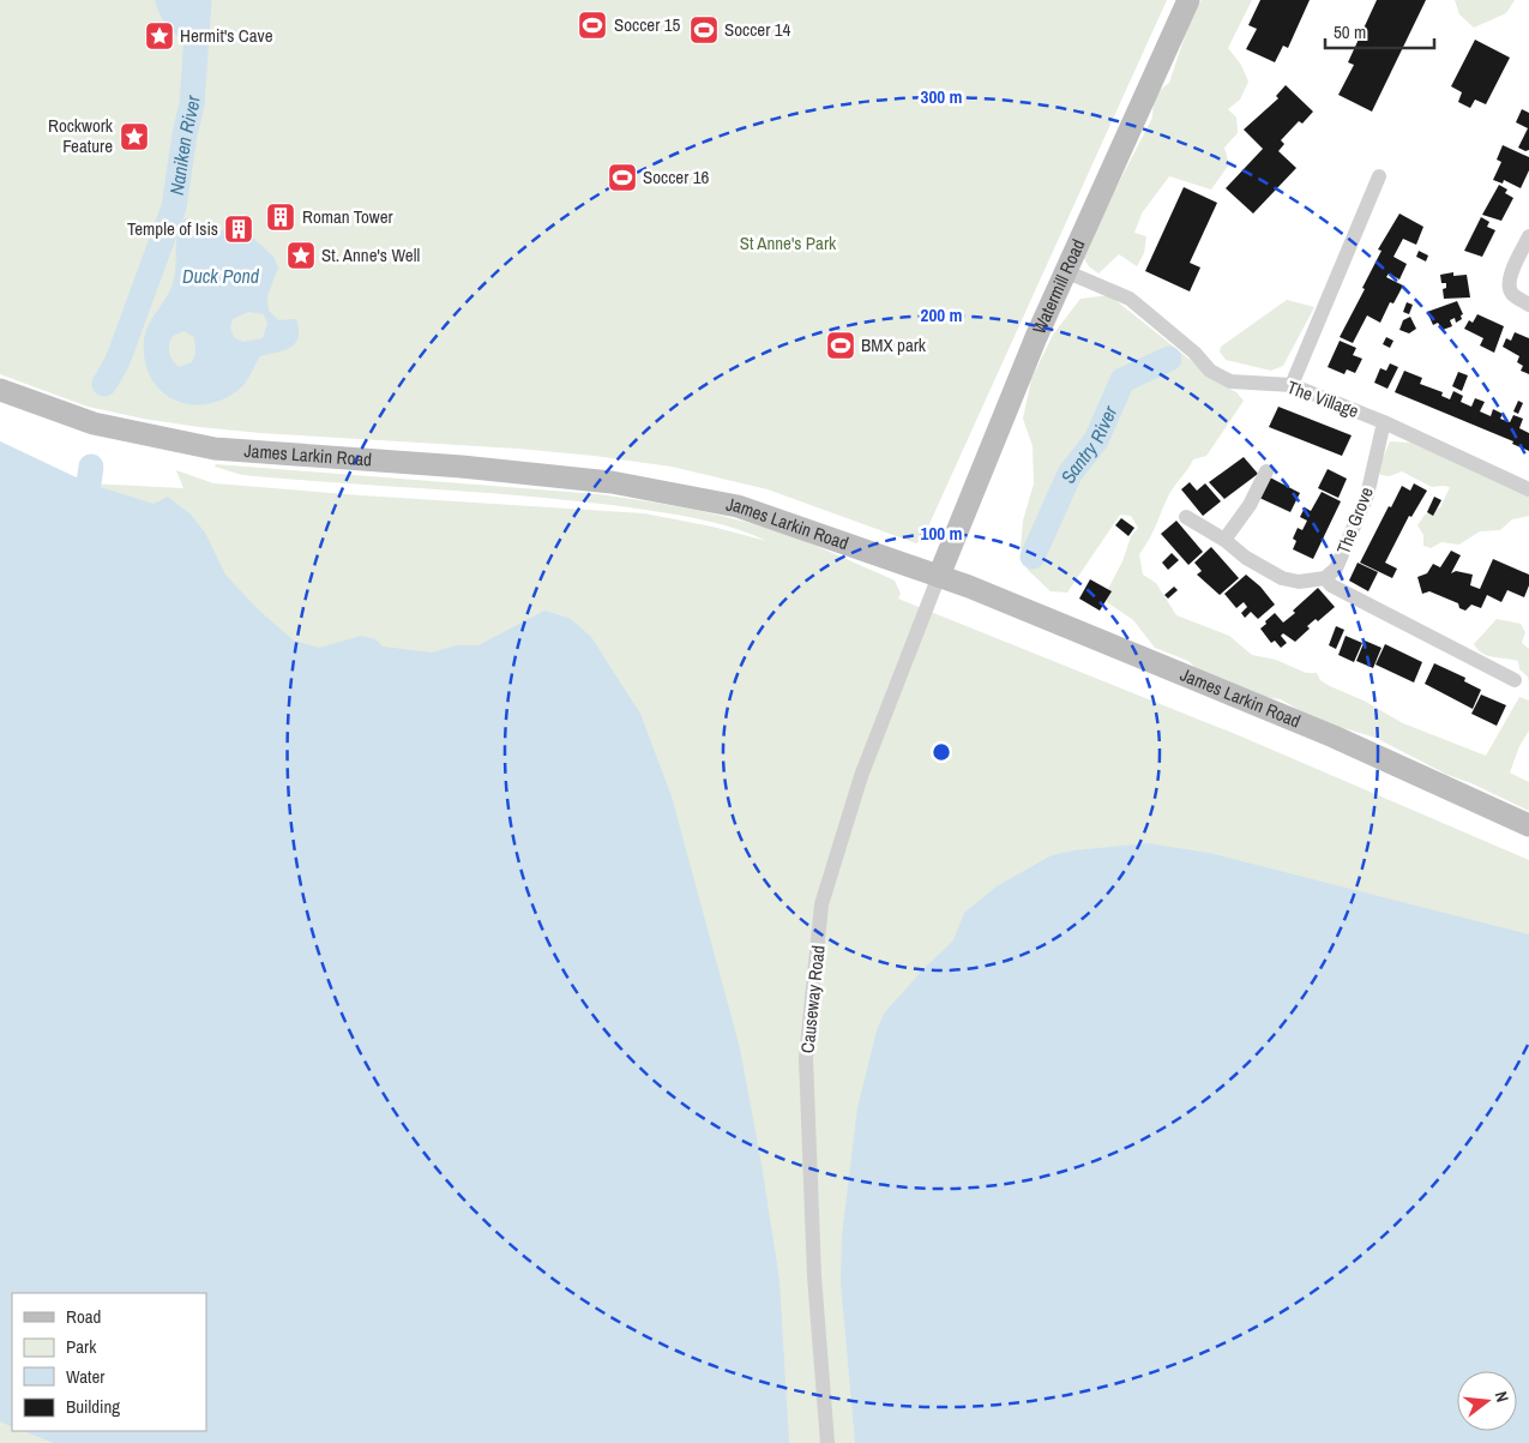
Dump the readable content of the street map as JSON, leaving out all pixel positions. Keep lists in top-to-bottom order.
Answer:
{
  "streets": {
    "main road": ["Watermill Road", "James Larkin Road"],
    "street": ["The Village", "The Grove", "Causeway Road"]
  },
  "crossings": [
    ["Watermill Road", "The Village"],
    ["Watermill Road", "James Larkin Road"],
    ["Watermill Road", "Causeway Road"],
    ["The Village", "The Grove"],
    ["James Larkin Road", "Causeway Road"]
  ],
  "water": ["Naniken River", "Duck Pond", "Santry River"],
  "parks": ["St Anne's Park"],
  "places": {
    "sports": [
      "Soccer 15",
      "Soccer 14",
      "Soccer 16",
      "BMX park"
    ],
    "place": ["Hermit's Cave", "Rockwork Feature", "St. Anne's Well"],
    "building": ["Roman Tower", "Temple of Isis"]
  },
  "legend": [
    "Road",
    "Park",
    "Water",
    "Building"
  ],
  "scale_bar": "50 m",
  "north": "right",
  "rings": ["300 m", "200 m", "100 m"]
}
